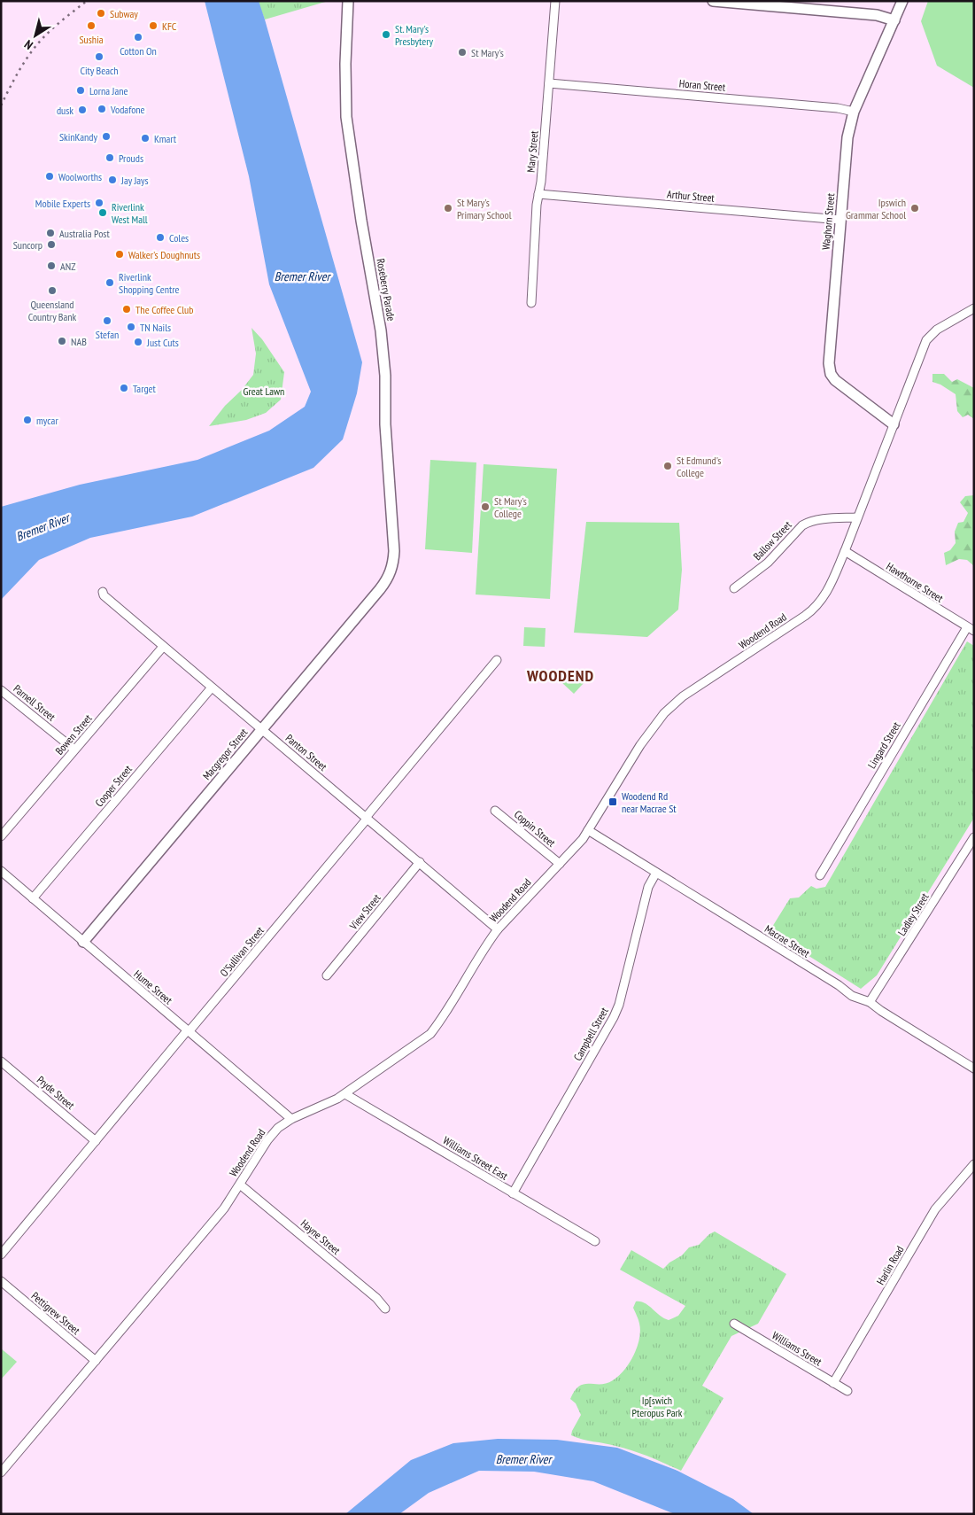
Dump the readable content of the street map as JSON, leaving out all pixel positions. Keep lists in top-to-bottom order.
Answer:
{
  "streets": {
    "street": [
      "Horan Street",
      "Mary Street",
      "Arthur Street",
      "Waghorn Street",
      "Roseberry Parade",
      "Ballow Street",
      "Hawthorne Street",
      "Woodend Road",
      "Parnell Street",
      "Bowen Street",
      "Lingard Street",
      "Panton Street",
      "Macgregor Street",
      "Cooper Street",
      "Coppin Street",
      "View Street",
      "Ladley Street",
      "Macrae Street",
      "O'Sullivan Street",
      "Hume Street",
      "Campbell Street",
      "Pryde Street",
      "Williams Street East",
      "Hayne Street",
      "Harlin Road",
      "Pettigrew Street",
      "Williams Street"
    ]
  },
  "crossings": [
    ["Horan Street", "Mary Street"],
    ["Horan Street", "Waghorn Street"],
    ["Mary Street", "Arthur Street"],
    ["Arthur Street", "Waghorn Street"],
    ["Waghorn Street", "Woodend Road"],
    ["Roseberry Parade", "Macgregor Street"],
    ["Ballow Street", "Woodend Road"],
    ["Hawthorne Street", "Woodend Road"],
    ["Hawthorne Street", "Lingard Street"],
    ["Woodend Road", "Panton Street"],
    ["Woodend Road", "Coppin Street"],
    ["Woodend Road", "Macrae Street"],
    ["Woodend Road", "Hume Street"],
    ["Woodend Road", "Williams Street East"],
    ["Woodend Road", "Hayne Street"],
    ["Woodend Road", "Pettigrew Street"],
    ["Parnell Street", "Bowen Street"],
    ["Bowen Street", "Panton Street"],
    ["Panton Street", "Macgregor Street"],
    ["Panton Street", "Cooper Street"],
    ["Panton Street", "View Street"],
    ["Panton Street", "O'Sullivan Street"],
    ["Macgregor Street", "Hume Street"],
    ["Cooper Street", "Hume Street"],
    ["Ladley Street", "Macrae Street"],
    ["Macrae Street", "Campbell Street"],
    ["O'Sullivan Street", "Hume Street"],
    ["O'Sullivan Street", "Pryde Street"],
    ["Campbell Street", "Williams Street East"],
    ["Harlin Road", "Williams Street"]
  ],
  "districts": ["WOODEND"],
  "water": ["Bremer River"],
  "parks": ["Great Lawn", "Ip[swich Pteropus Park"],
  "places": {
    "other": [
      "Subway",
      "Sushia",
      "KFC",
      "St. Mary's Presbytery",
      "Cotton On",
      "St Mary's",
      "City Beach",
      "Lorna Jane",
      "Vodafone",
      "dusk",
      "SkinKandy",
      "Kmart",
      "Prouds",
      "Woolworths",
      "Jay Jays",
      "Mobile Experts",
      "St Mary's Primary School",
      "Ipswich Grammar School",
      "Riverlink West Mall",
      "Australia Post",
      "Coles",
      "Suncorp",
      "Walker's Doughnuts",
      "ANZ",
      "Riverlink Shopping Centre",
      "Queensland Country Bank",
      "The Coffee Club",
      "Stefan",
      "TN Nails",
      "NAB",
      "Just Cuts",
      "Target",
      "mycar",
      "St Edmund's College",
      "St Mary's College"
    ],
    "transit": ["Woodend Rd near Macrae St"]
  },
  "north": "bottom left"
}
